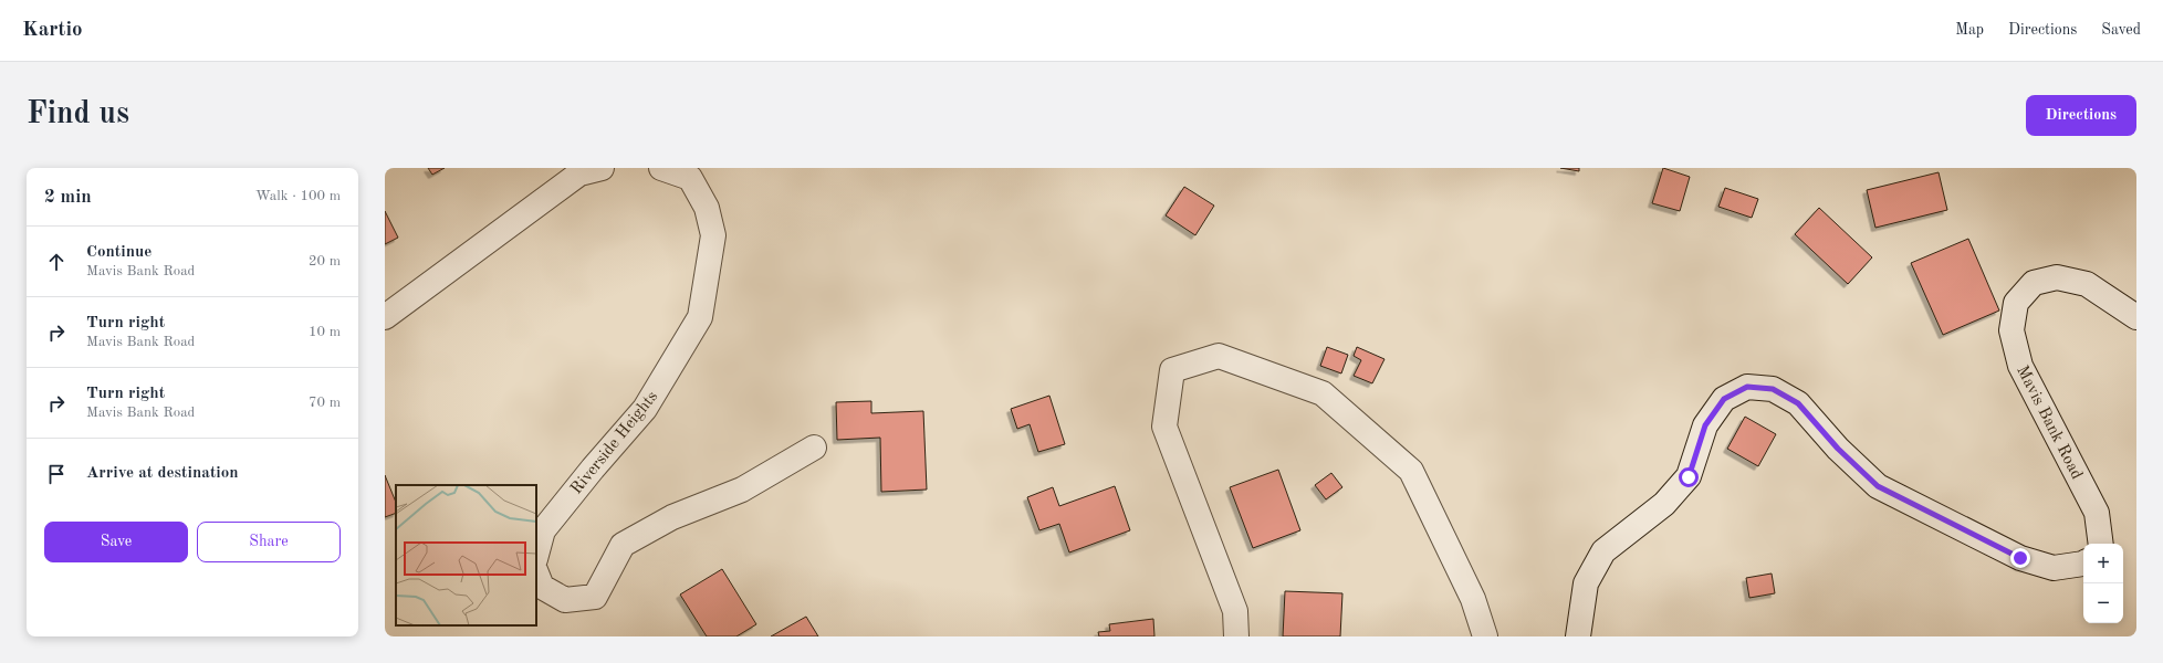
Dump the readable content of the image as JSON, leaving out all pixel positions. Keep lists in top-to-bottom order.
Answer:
{
  "streets": {
    "street": ["Mavis Bank Road", "Riverside Heights"]
  },
  "page": {
    "header": "Kartio",
    "nav": ["Map", "Directions", "Saved"],
    "buttons": [
      "Directions",
      ["Save", "Share"]
    ],
    "title": "Find us",
    "heading": ["2 min", "Walk · 100 m"],
    "list": [
      ["Continue", "Mavis Bank Road", "20 m"],
      ["Turn right", "Mavis Bank Road", "10 m"],
      ["Turn right", "Mavis Bank Road", "70 m"],
      "Arrive at destination"
    ],
    "map_buttons": ["+", "−"]
  }
}
